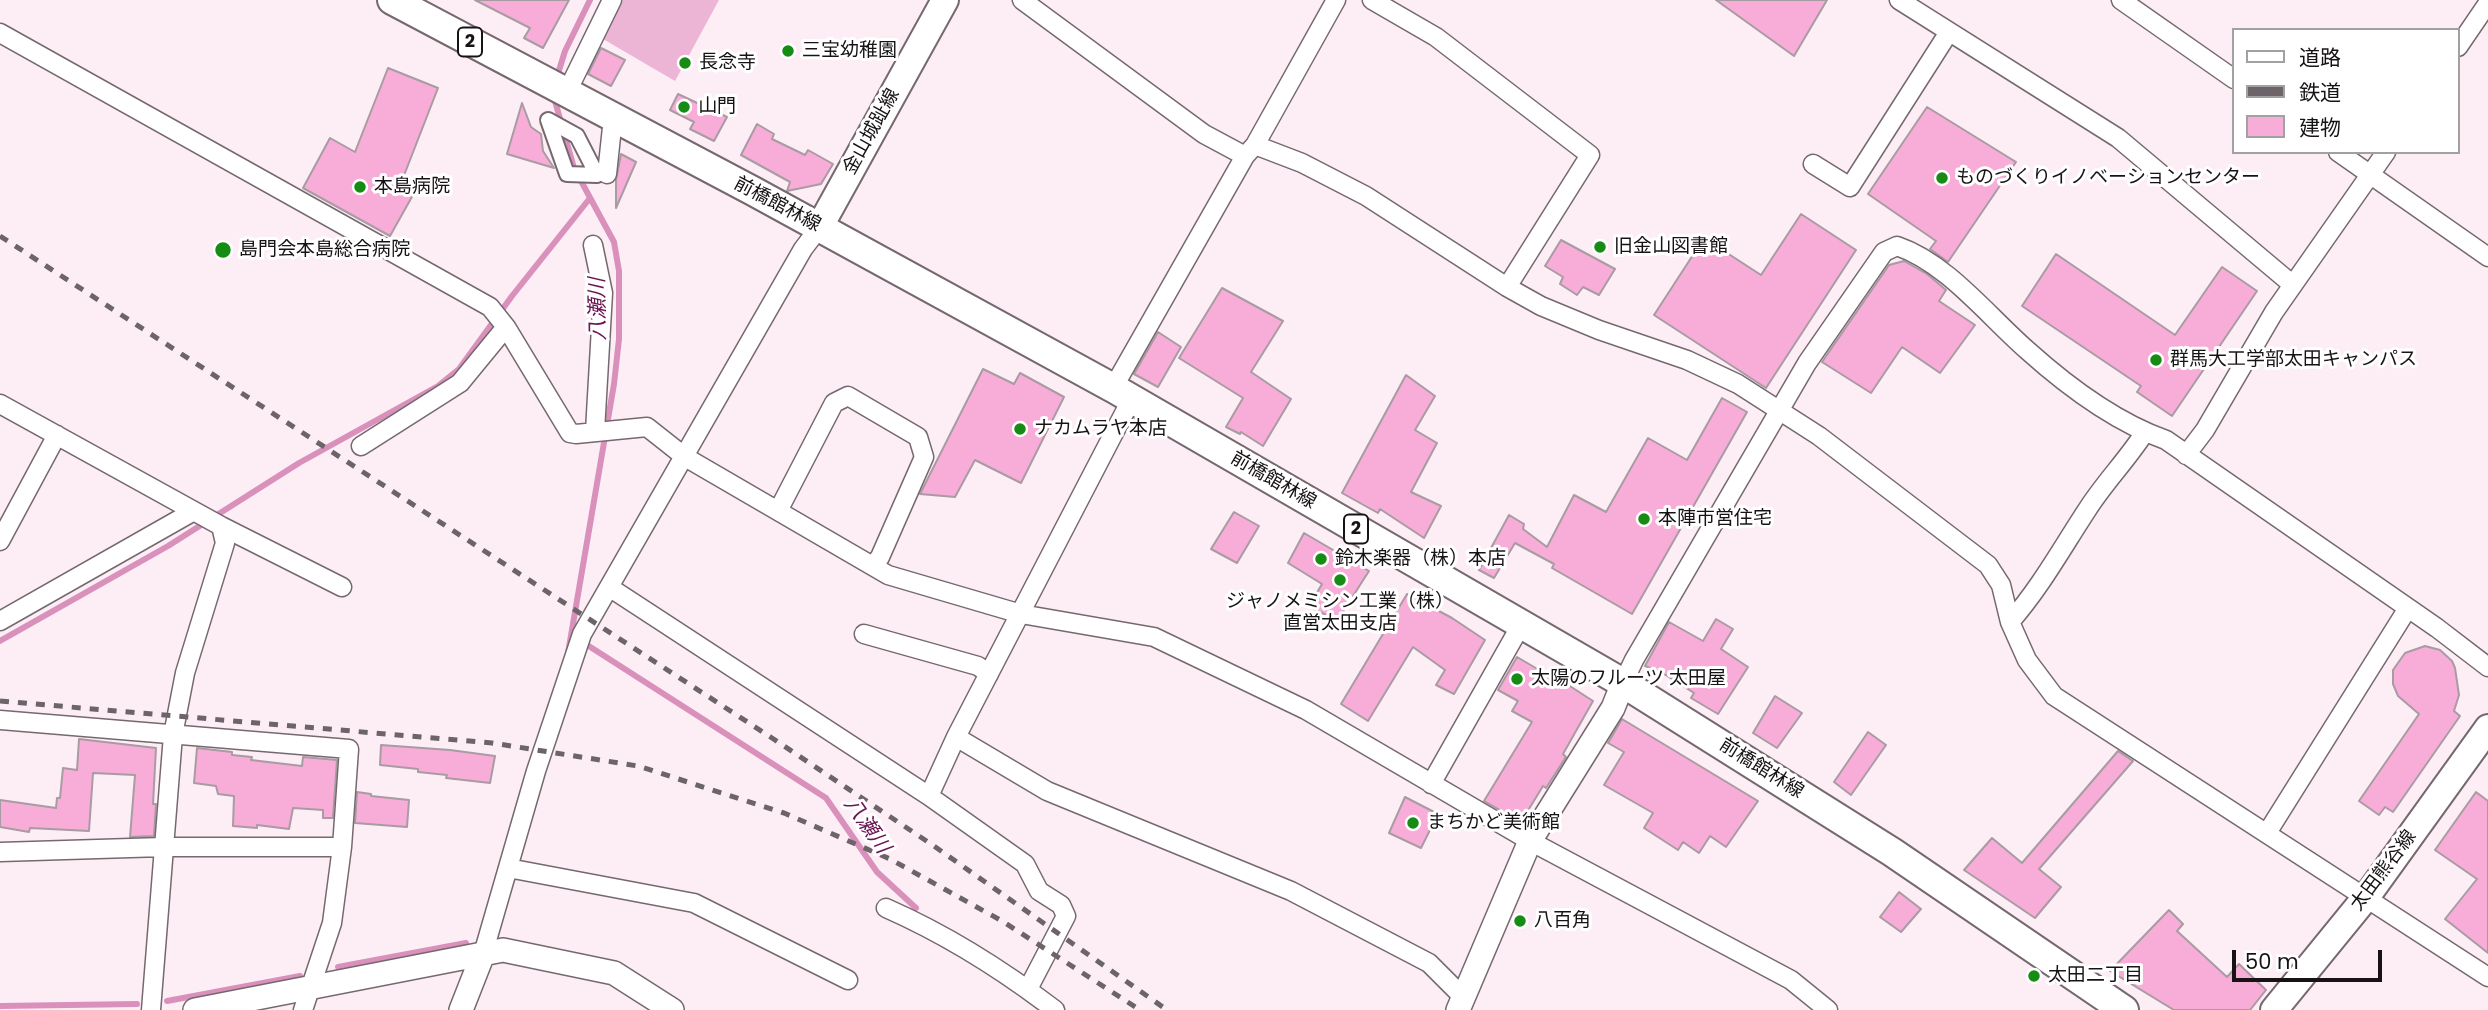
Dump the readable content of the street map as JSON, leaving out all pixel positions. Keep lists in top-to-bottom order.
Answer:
{
  "streets": {
    "main road": [
      "2",
      "金山城趾線",
      "前橋館林線",
      "太田熊谷線"
    ]
  },
  "crossings": [
    ["金山城趾線", "前橋館林線"]
  ],
  "water": ["八瀬川"],
  "places": [
    "三宝幼稚園",
    "長念寺",
    "山門",
    "ものづくりイノベーションセンター",
    "本島病院",
    "旧金山図書館",
    "島門会本島総合病院",
    "群馬大工学部太田キャンパス",
    "ナカムラヤ本店",
    "本陣市営住宅",
    "鈴木楽器（株）本店",
    "ジャノメミシン工業（株） 直営太田支店",
    "太陽のフルーツ 太田屋",
    "まちかど美術館",
    "八百角",
    "太田二丁目"
  ],
  "legend": ["道路", "鉄道", "建物"],
  "scale_bar": "50 m"
}
